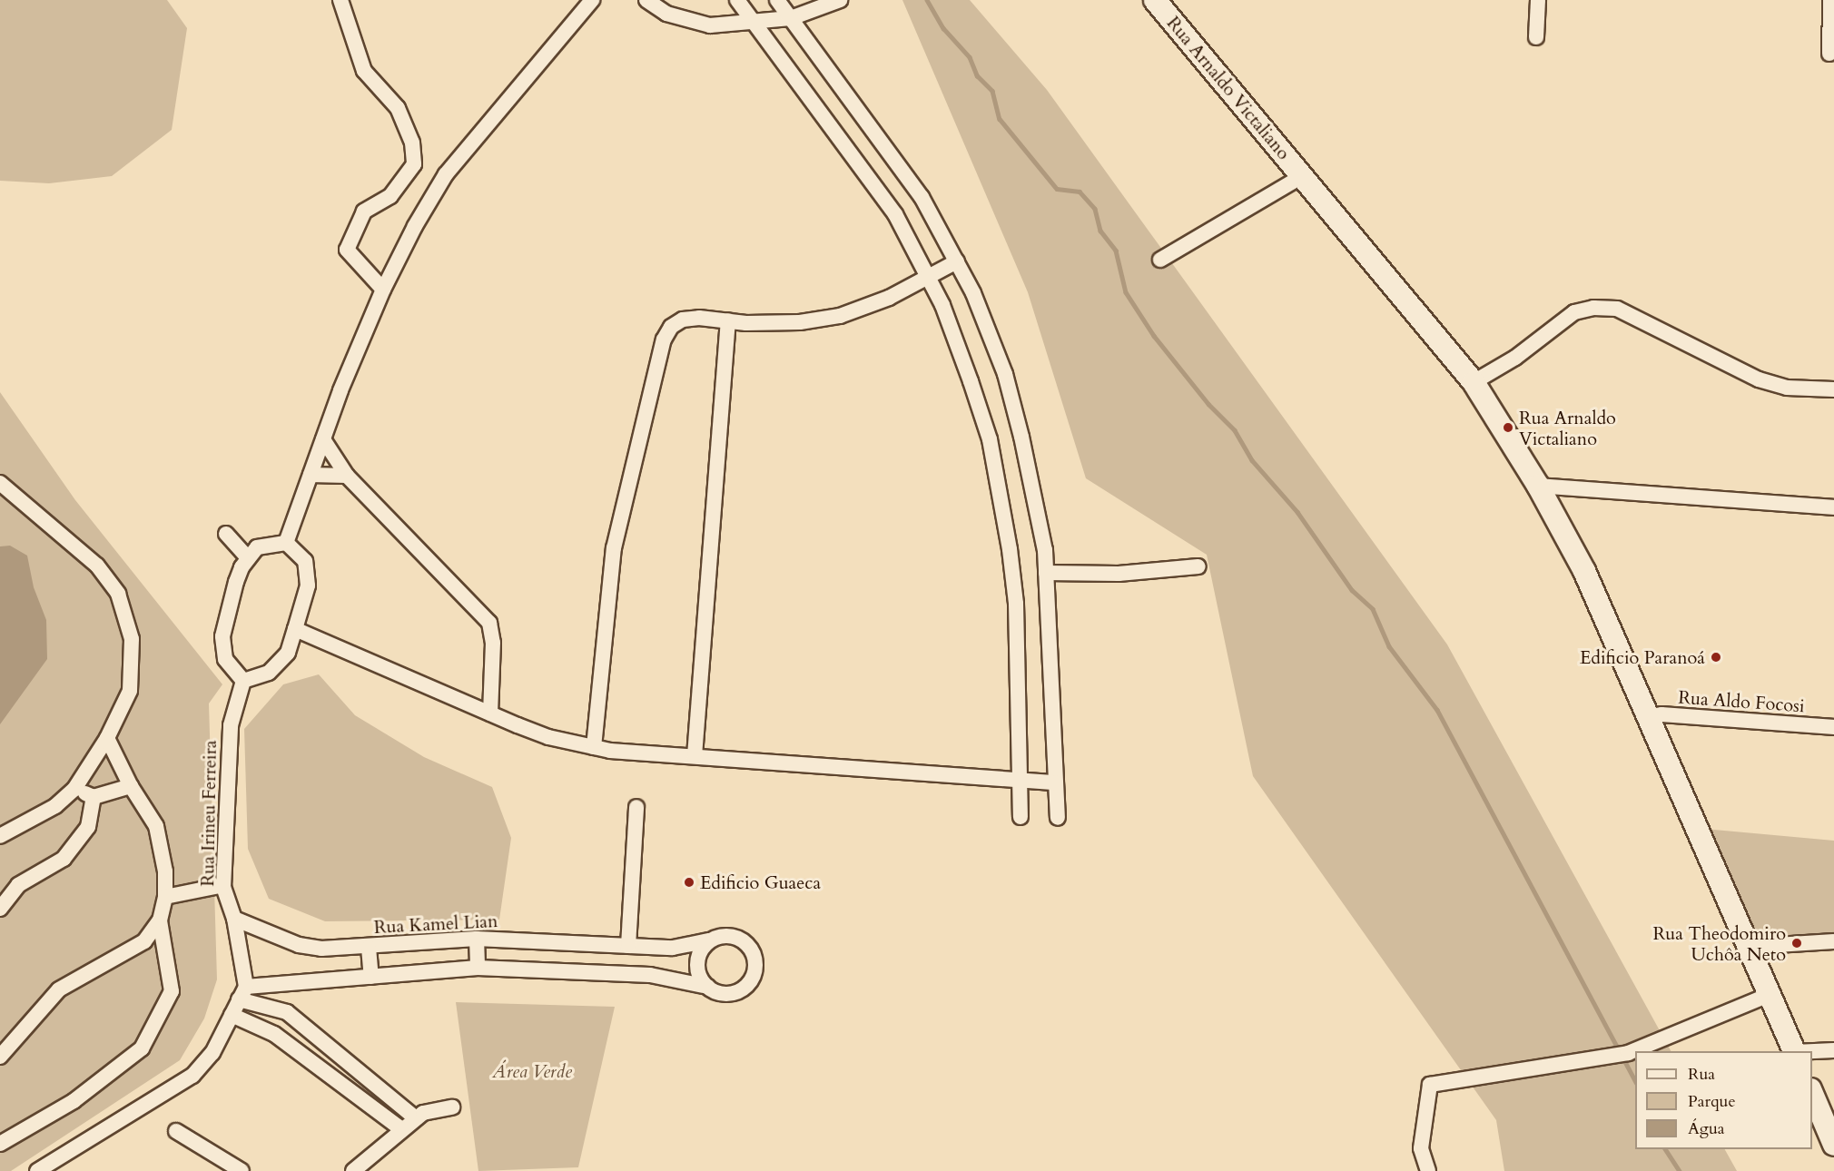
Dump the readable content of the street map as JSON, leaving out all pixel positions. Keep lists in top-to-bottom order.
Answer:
{
  "streets": {
    "street": [
      "Rua Arnaldo Victaliano",
      "Rua Aldo Focosi",
      "Rua Irineu Ferreira",
      "Rua Kamel Lian"
    ]
  },
  "crossings": [
    ["Rua Arnaldo Victaliano", "Rua Aldo Focosi"],
    ["Rua Irineu Ferreira", "Rua Kamel Lian"]
  ],
  "parks": ["Área Verde"],
  "places": [
    "Rua Arnaldo Victaliano",
    "Edificio Paranoá",
    "Edificio Guaeca",
    "Rua Theodomiro Uchôa Neto"
  ],
  "legend": ["Rua", "Parque", "Água"]
}
